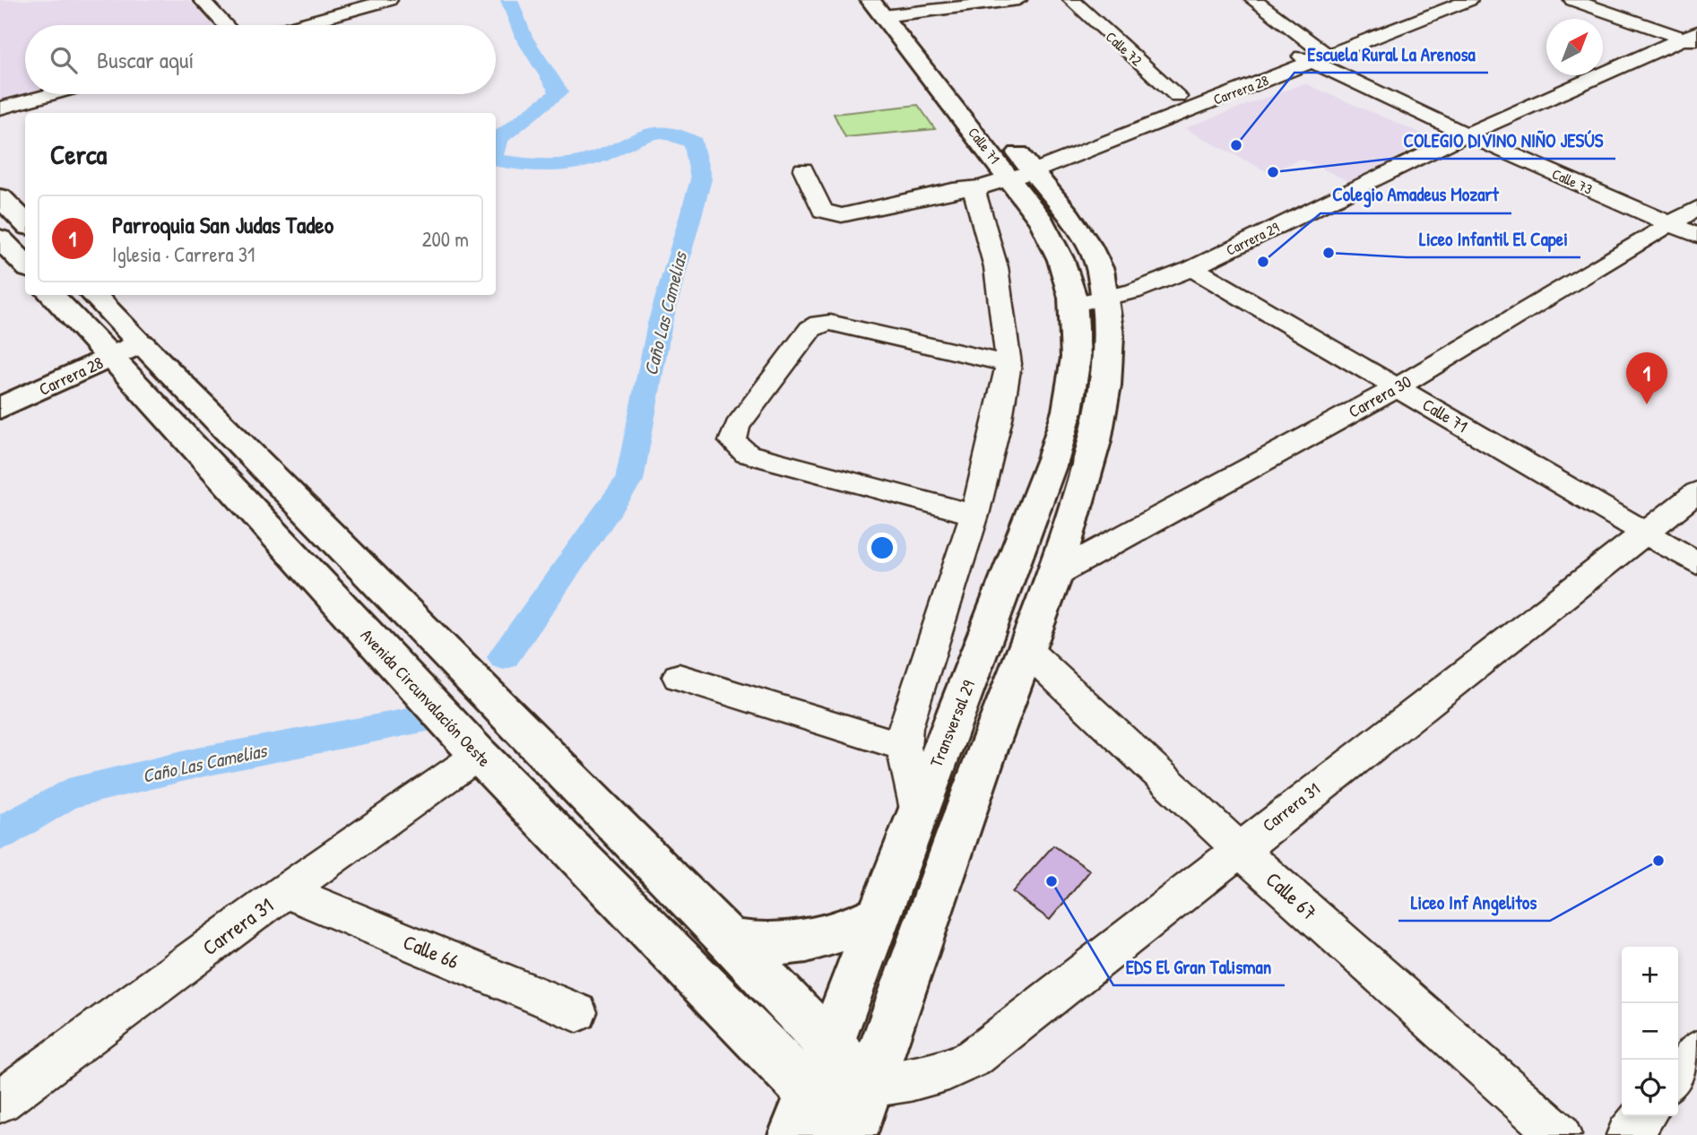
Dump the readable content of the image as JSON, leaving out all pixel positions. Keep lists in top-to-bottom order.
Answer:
{
  "streets": {
    "main road": [
      "Carrera 28",
      "Calle 71",
      "Avenida Circunvalación Oeste",
      "Transversal 29"
    ],
    "street": [
      "Calle 72",
      "Calle 73",
      "Carrera 29",
      "Carrera 30",
      "Carrera 31",
      "Calle 67",
      "Calle 66"
    ]
  },
  "crossings": [
    ["Calle 72", "Carrera 28"],
    ["Carrera 28", "Calle 71"],
    ["Carrera 28", "Calle 73"],
    ["Carrera 28", "Avenida Circunvalación Oeste"],
    ["Calle 71", "Carrera 29"],
    ["Calle 71", "Carrera 30"],
    ["Calle 71", "Transversal 29"],
    ["Calle 71", "Carrera 31"],
    ["Calle 73", "Carrera 29"],
    ["Calle 73", "Carrera 30"],
    ["Carrera 29", "Transversal 29"],
    ["Avenida Circunvalación Oeste", "Transversal 29"],
    ["Avenida Circunvalación Oeste", "Carrera 31"],
    ["Carrera 31", "Calle 67"],
    ["Carrera 31", "Calle 66"]
  ],
  "water": ["Caño Las Camelias"],
  "places": [
    "Escuela Rural La Arenosa",
    "COLEGIO DIVINO NIÑO JESÚS",
    "Liceo Infantil El Capei",
    "Colegio Amadeus Mozart",
    "Liceo Inf Angelitos",
    "EDS El Gran Talisman"
  ],
  "north": "top right",
  "page": {
    "search": "Buscar aquí",
    "heading": "Cerca",
    "list": [
      {
        "mark": "1",
        "name": "Parroquia San Judas Tadeo",
        "note": "Iglesia · Carrera 31",
        "value": "200 m"
      }
    ],
    "pins": "1",
    "map_buttons": ["+", "−"]
  }
}
